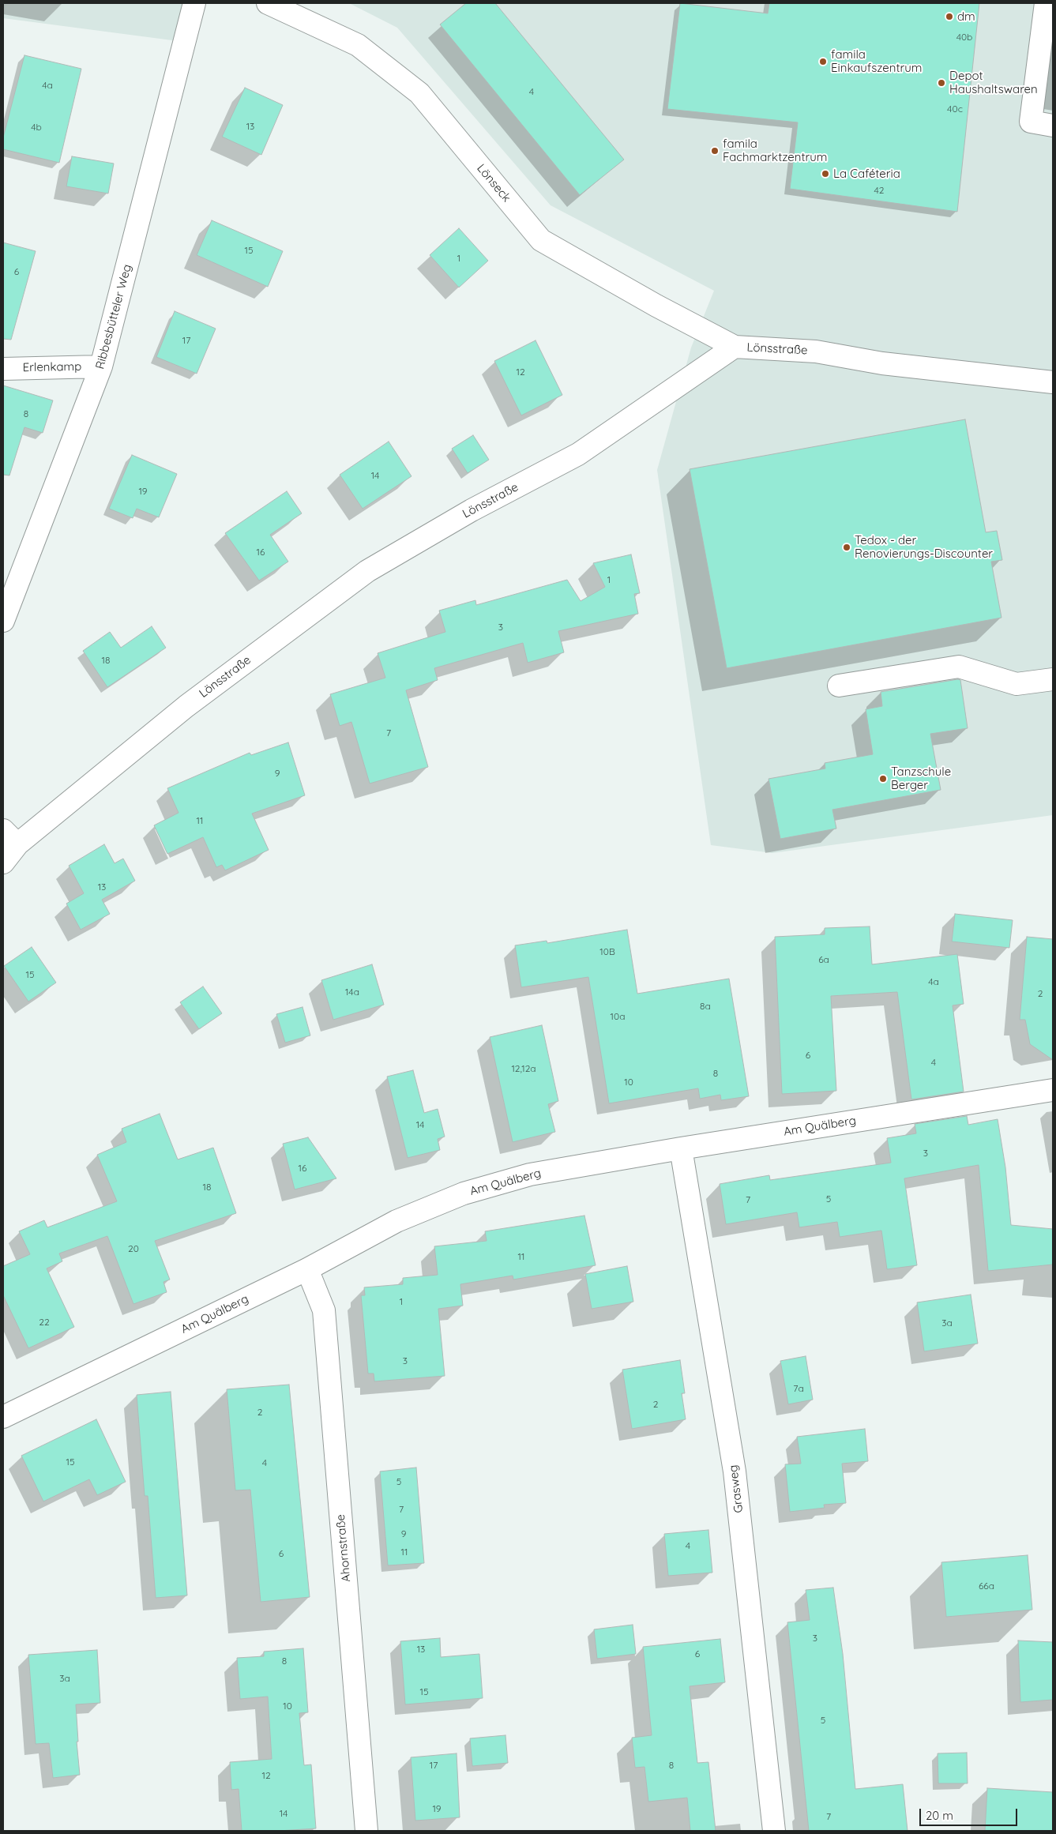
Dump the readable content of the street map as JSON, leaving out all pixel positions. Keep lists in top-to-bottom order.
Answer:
{
  "streets": {
    "street": [
      "Lönseck",
      "Ribbesbütteler Weg",
      "Lönsstraße",
      "Erlenkamp",
      "Am Quälberg",
      "Grasweg",
      "Ahornstraße"
    ]
  },
  "crossings": [
    ["Lönseck", "Lönsstraße"],
    ["Ribbesbütteler Weg", "Erlenkamp"],
    ["Am Quälberg", "Grasweg"],
    ["Am Quälberg", "Ahornstraße"]
  ],
  "places": [
    "dm",
    "famila Einkaufszentrum",
    "Depot Haushaltswaren",
    "famila Fachmarktzentrum",
    "La Caféteria",
    "Tedox - der Renovierungs-Discounter",
    "Tanzschule Berger"
  ],
  "house_numbers": [
    "40b",
    "4a",
    "4",
    "40c",
    "13",
    "4b",
    "42",
    "15",
    "1",
    "6",
    "17",
    "12",
    "8",
    "14",
    "19",
    "16",
    "1",
    "3",
    "18",
    "7",
    "9",
    "11",
    "13",
    "10B",
    "6a",
    "15",
    "4a",
    "14a",
    "2",
    "8a",
    "10a",
    "6",
    "4",
    "12,12a",
    "8",
    "10",
    "14",
    "3",
    "16",
    "18",
    "5",
    "7",
    "20",
    "11",
    "1",
    "22",
    "3a",
    "3",
    "7a",
    "2",
    "2",
    "15",
    "4",
    "5",
    "7",
    "9",
    "4",
    "11",
    "6",
    "66a",
    "3",
    "13",
    "6",
    "8",
    "3a",
    "15",
    "10",
    "5",
    "17",
    "8",
    "12",
    "19",
    "14",
    "7"
  ],
  "scale_bar": "20 m"
}
